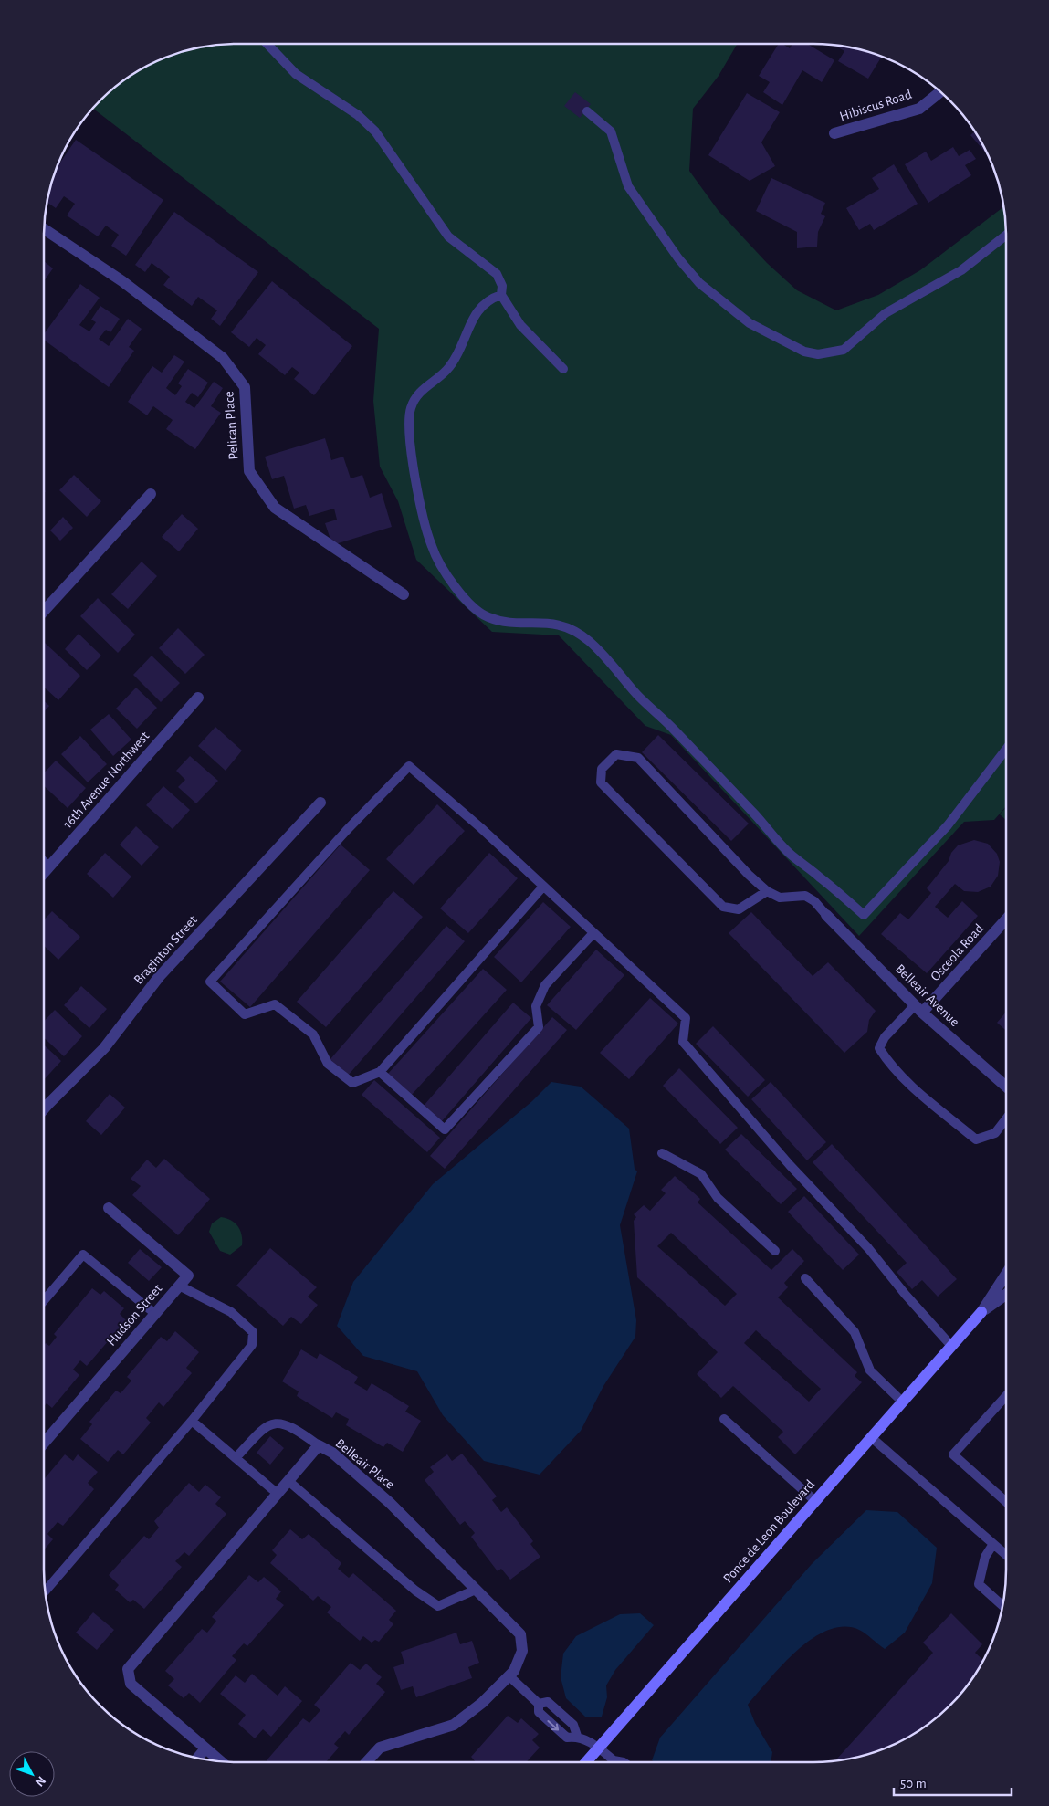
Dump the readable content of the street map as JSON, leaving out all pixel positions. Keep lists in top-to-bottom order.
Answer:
{
  "streets": {
    "street": [
      "Hibiscus Road",
      "Pelican Place",
      "16th Avenue Northwest",
      "Braginton Street",
      "Osceola Road",
      "Belleair Avenue",
      "Hudson Street",
      "Belleair Place",
      "Ponce de Leon Boulevard"
    ]
  },
  "crossings": [
    ["Osceola Road", "Belleair Avenue"]
  ],
  "scale_bar": "50 m",
  "north": "bottom right"
}
